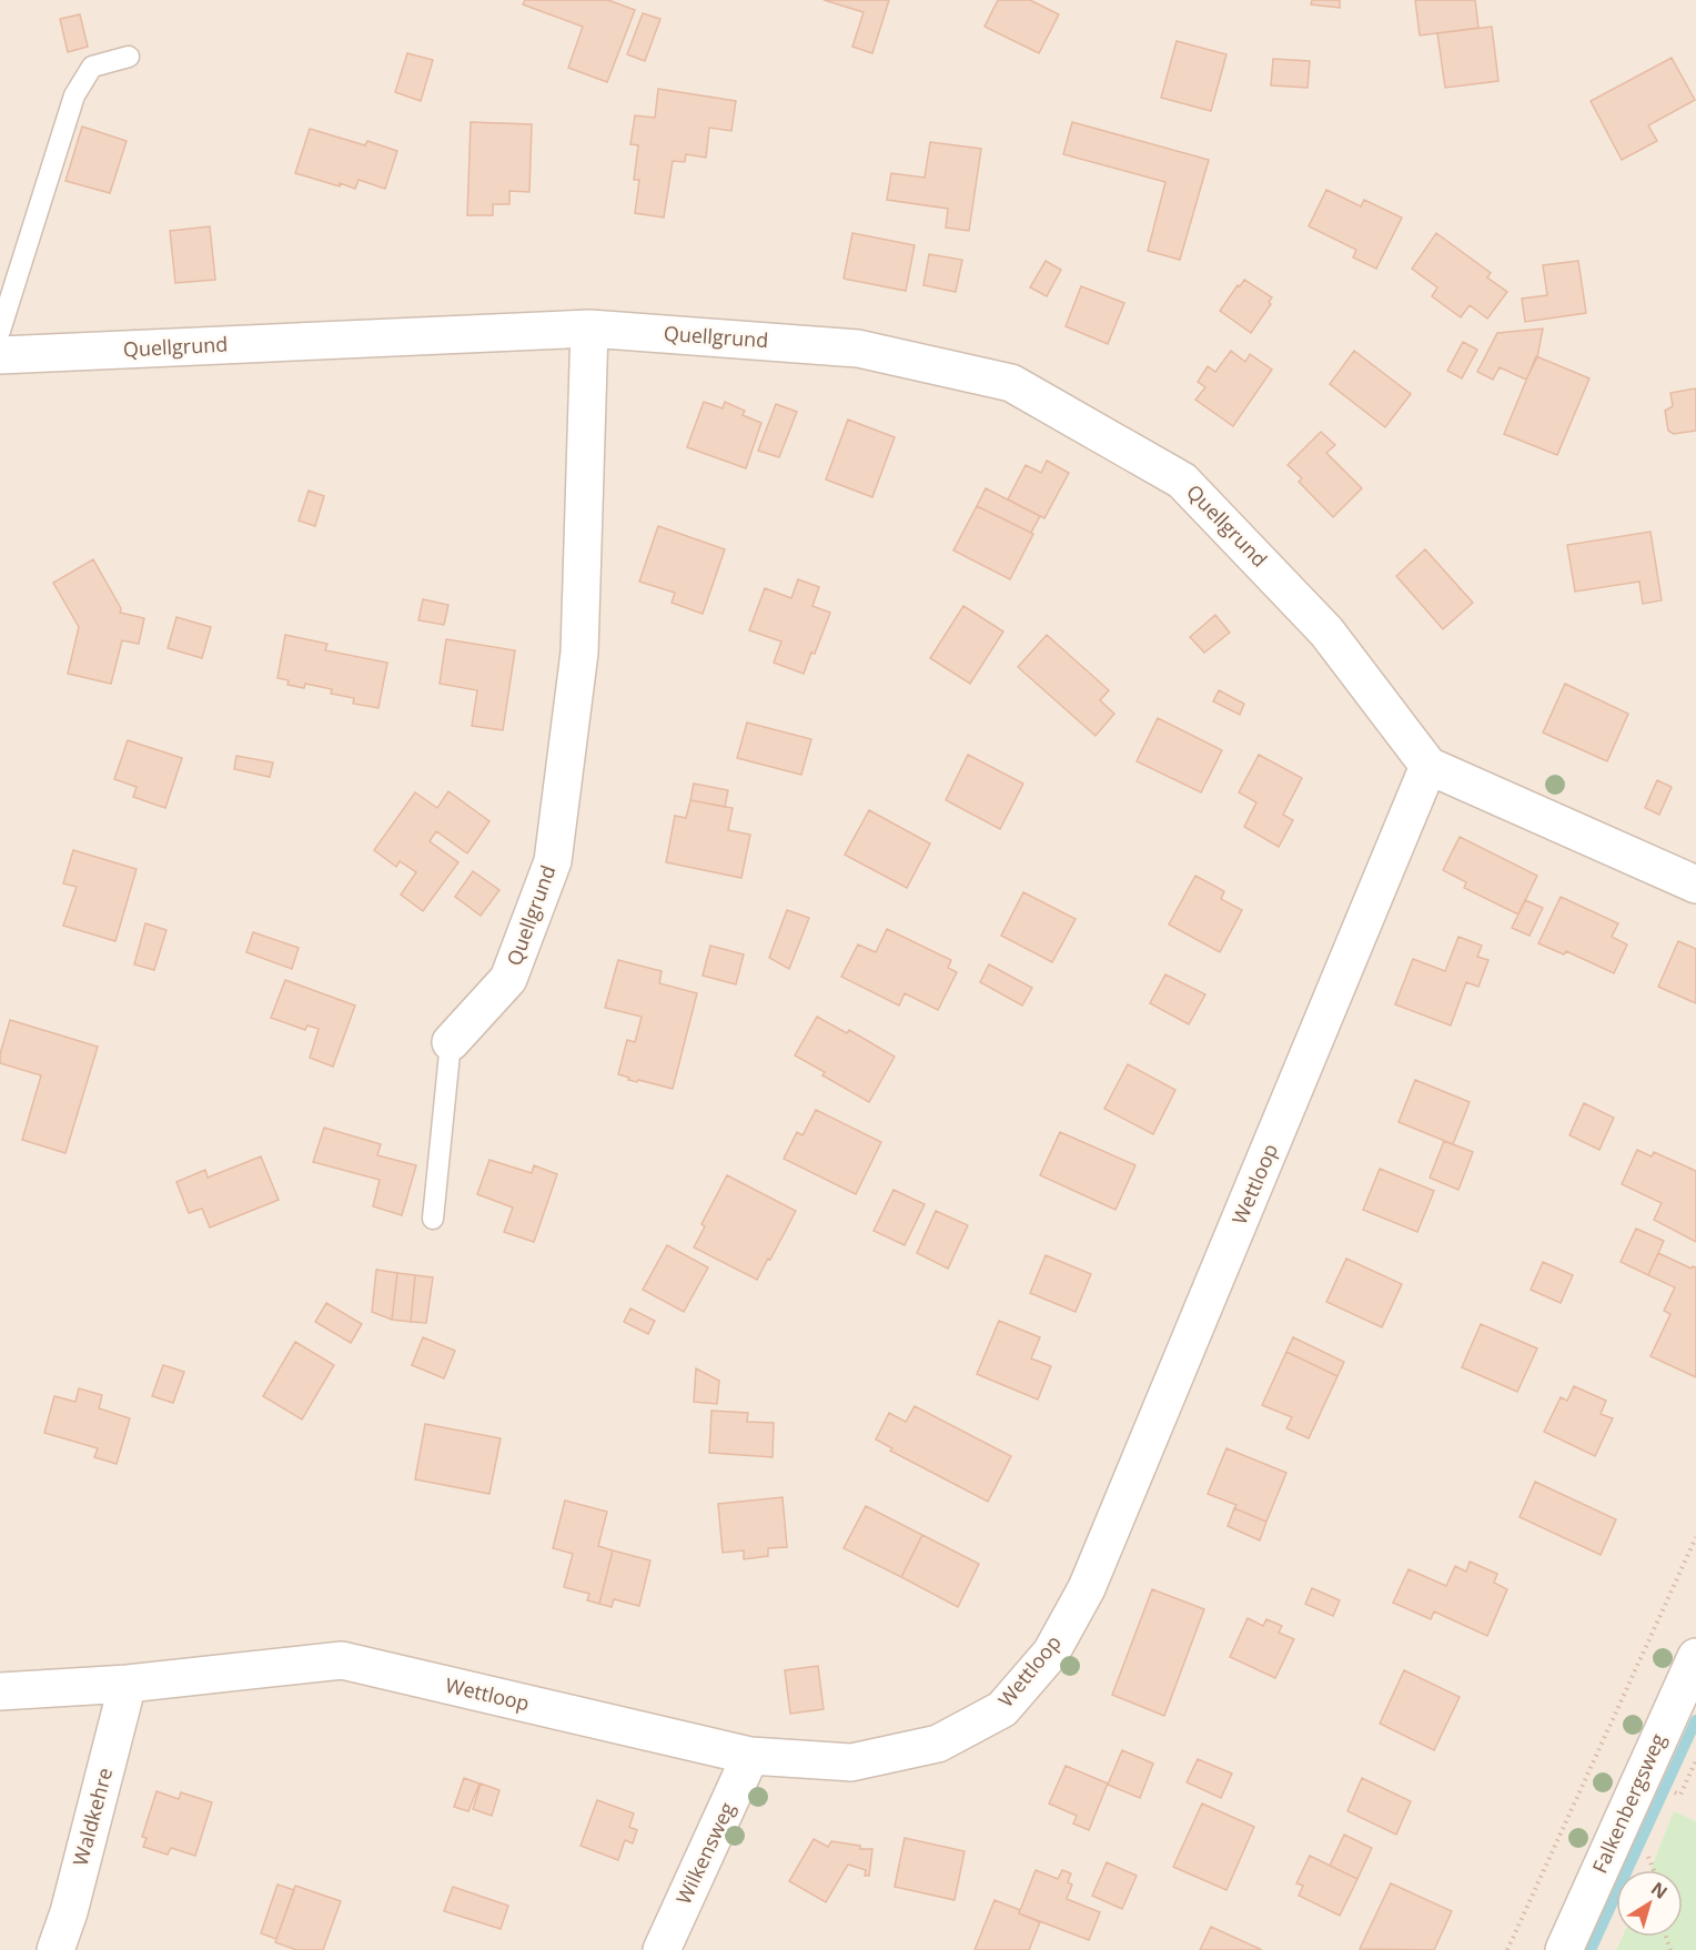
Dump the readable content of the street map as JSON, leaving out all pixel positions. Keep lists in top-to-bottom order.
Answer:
{
  "streets": {
    "street": [
      "Quellgrund",
      "Wettloop",
      "Falkenbergsweg",
      "Waldkehre",
      "Wilkensweg"
    ]
  },
  "crossings": [
    ["Quellgrund", "Wettloop"],
    ["Wettloop", "Waldkehre"],
    ["Wettloop", "Wilkensweg"]
  ],
  "north": "top right"
}
